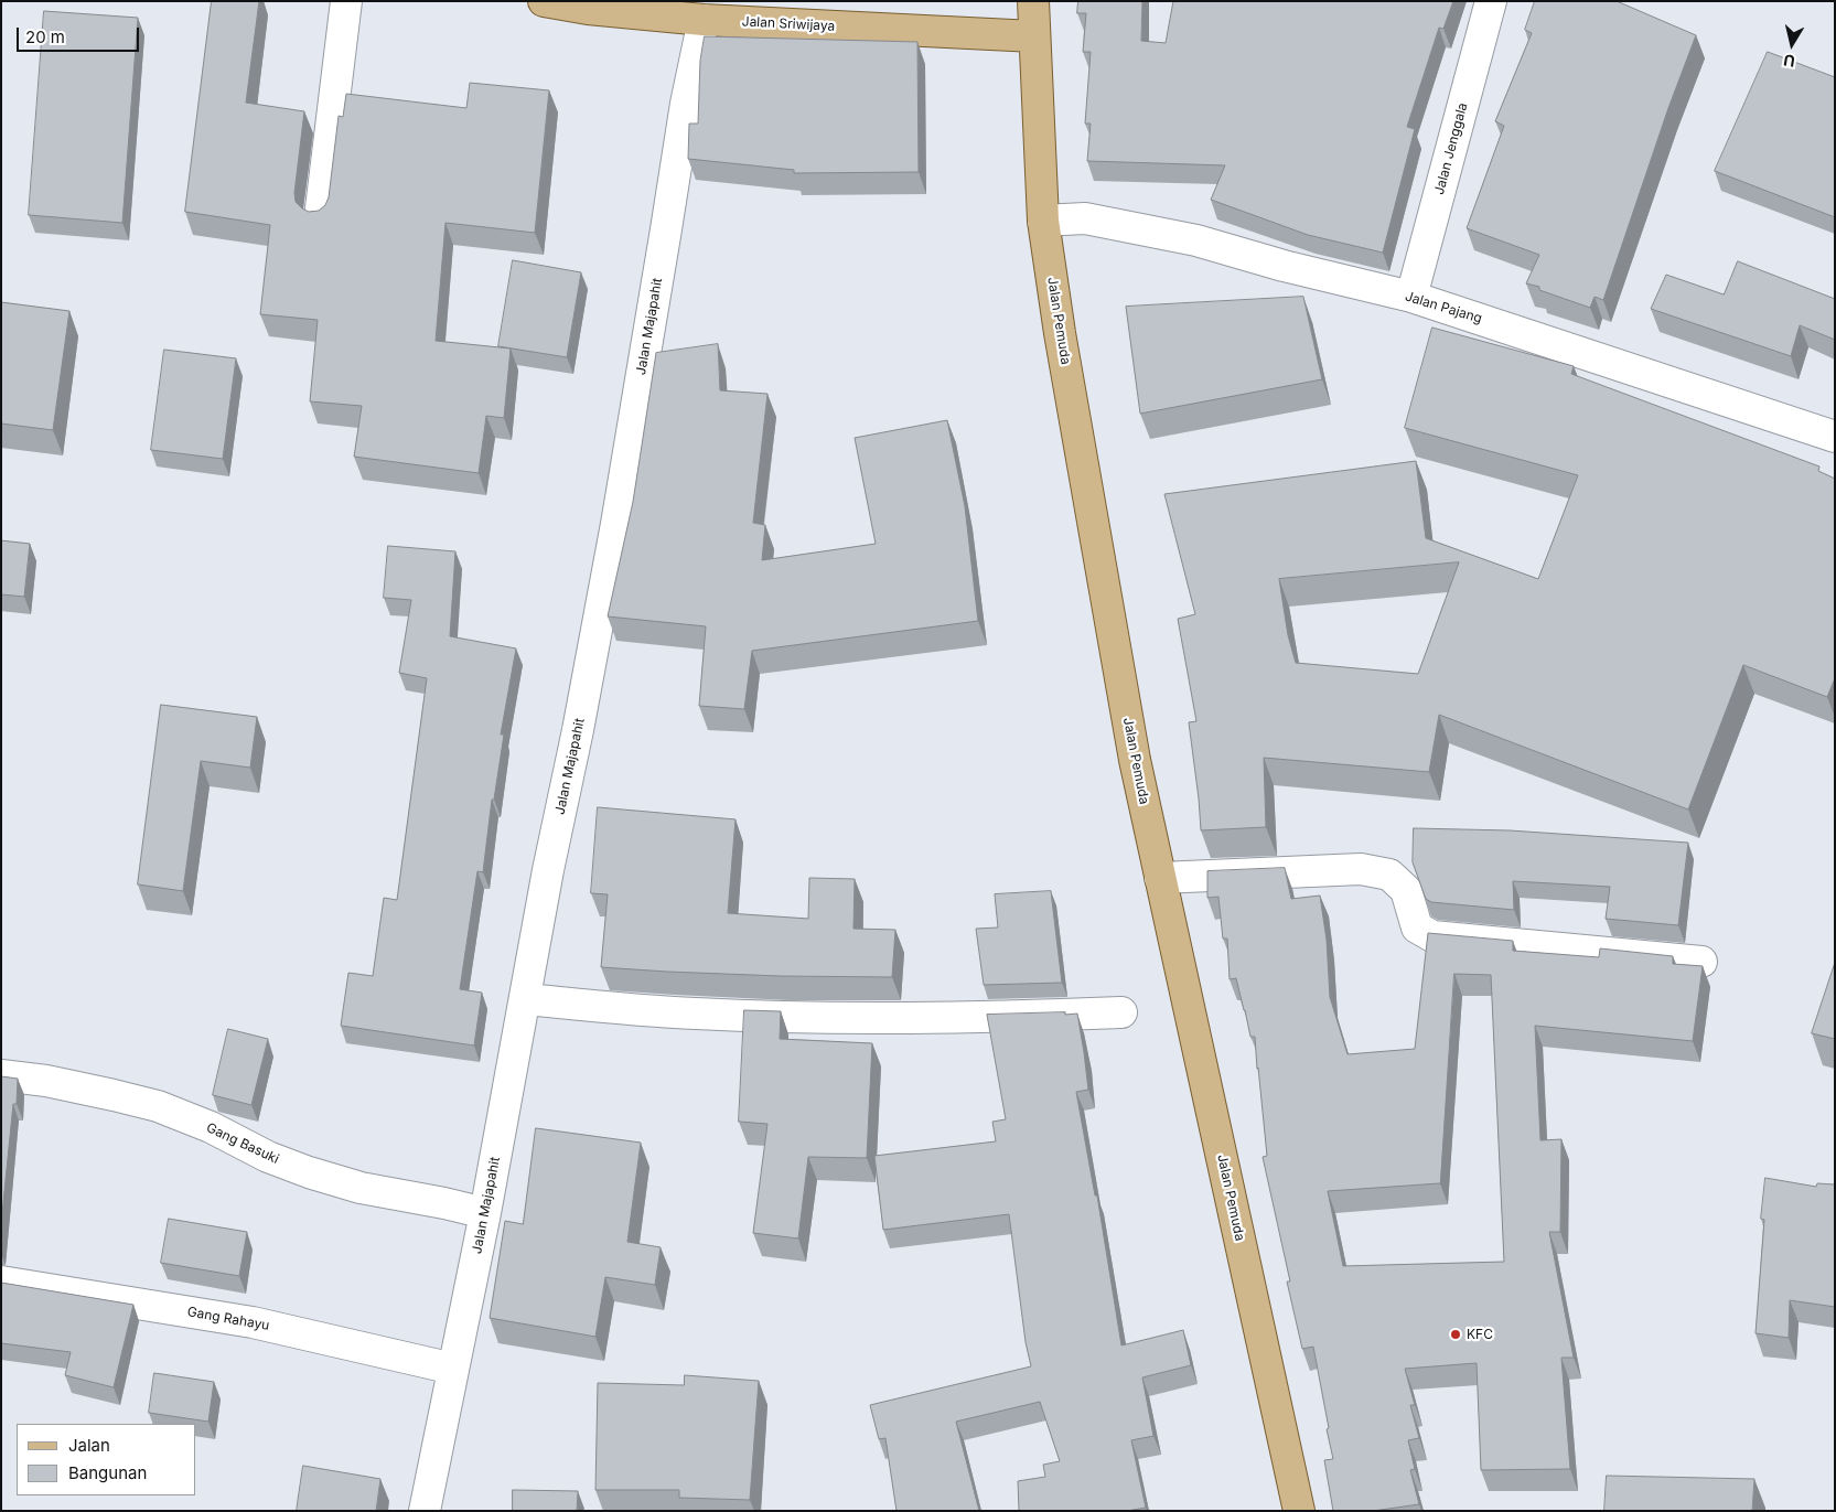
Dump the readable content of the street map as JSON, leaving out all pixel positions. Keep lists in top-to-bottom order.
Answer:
{
  "streets": {
    "main road": ["Jalan Sriwijaya", "Jalan Pemuda"],
    "street": [
      "Jalan Jenggala",
      "Jalan Pajang",
      "Jalan Majapahit",
      "Gang Basuki",
      "Gang Rahayu"
    ]
  },
  "crossings": [
    ["Jalan Sriwijaya", "Jalan Pemuda"],
    ["Jalan Sriwijaya", "Jalan Majapahit"],
    ["Jalan Jenggala", "Jalan Pajang"],
    ["Jalan Pajang", "Jalan Pemuda"],
    ["Jalan Majapahit", "Gang Basuki"],
    ["Jalan Majapahit", "Gang Rahayu"]
  ],
  "places": ["KFC"],
  "legend": ["Jalan", "Bangunan"],
  "scale_bar": "20 m",
  "north": "bottom"
}
